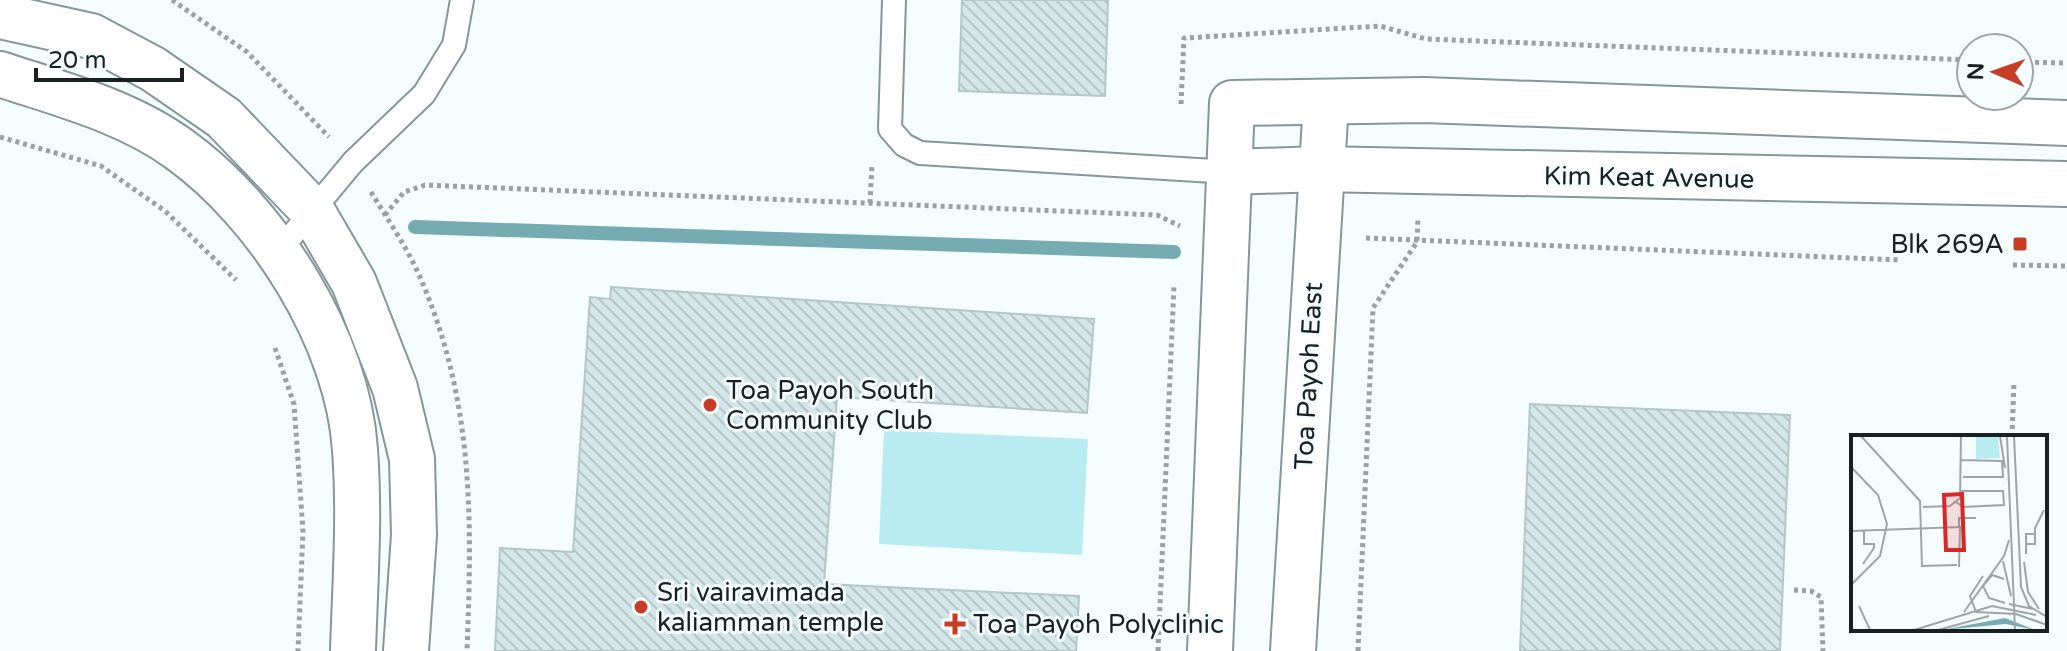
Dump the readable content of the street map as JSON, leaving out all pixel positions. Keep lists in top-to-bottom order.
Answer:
{
  "streets": {
    "street": ["Kim Keat Avenue", "Toa Payoh East"]
  },
  "crossings": [
    ["Kim Keat Avenue", "Toa Payoh East"]
  ],
  "places": {
    "transit": ["Blk 269A"],
    "other": ["Toa Payoh South Community Club", "Sri vairavimada kaliamman temple"],
    "health": ["Toa Payoh Polyclinic"]
  },
  "scale_bar": "20 m",
  "north": "left"
}
